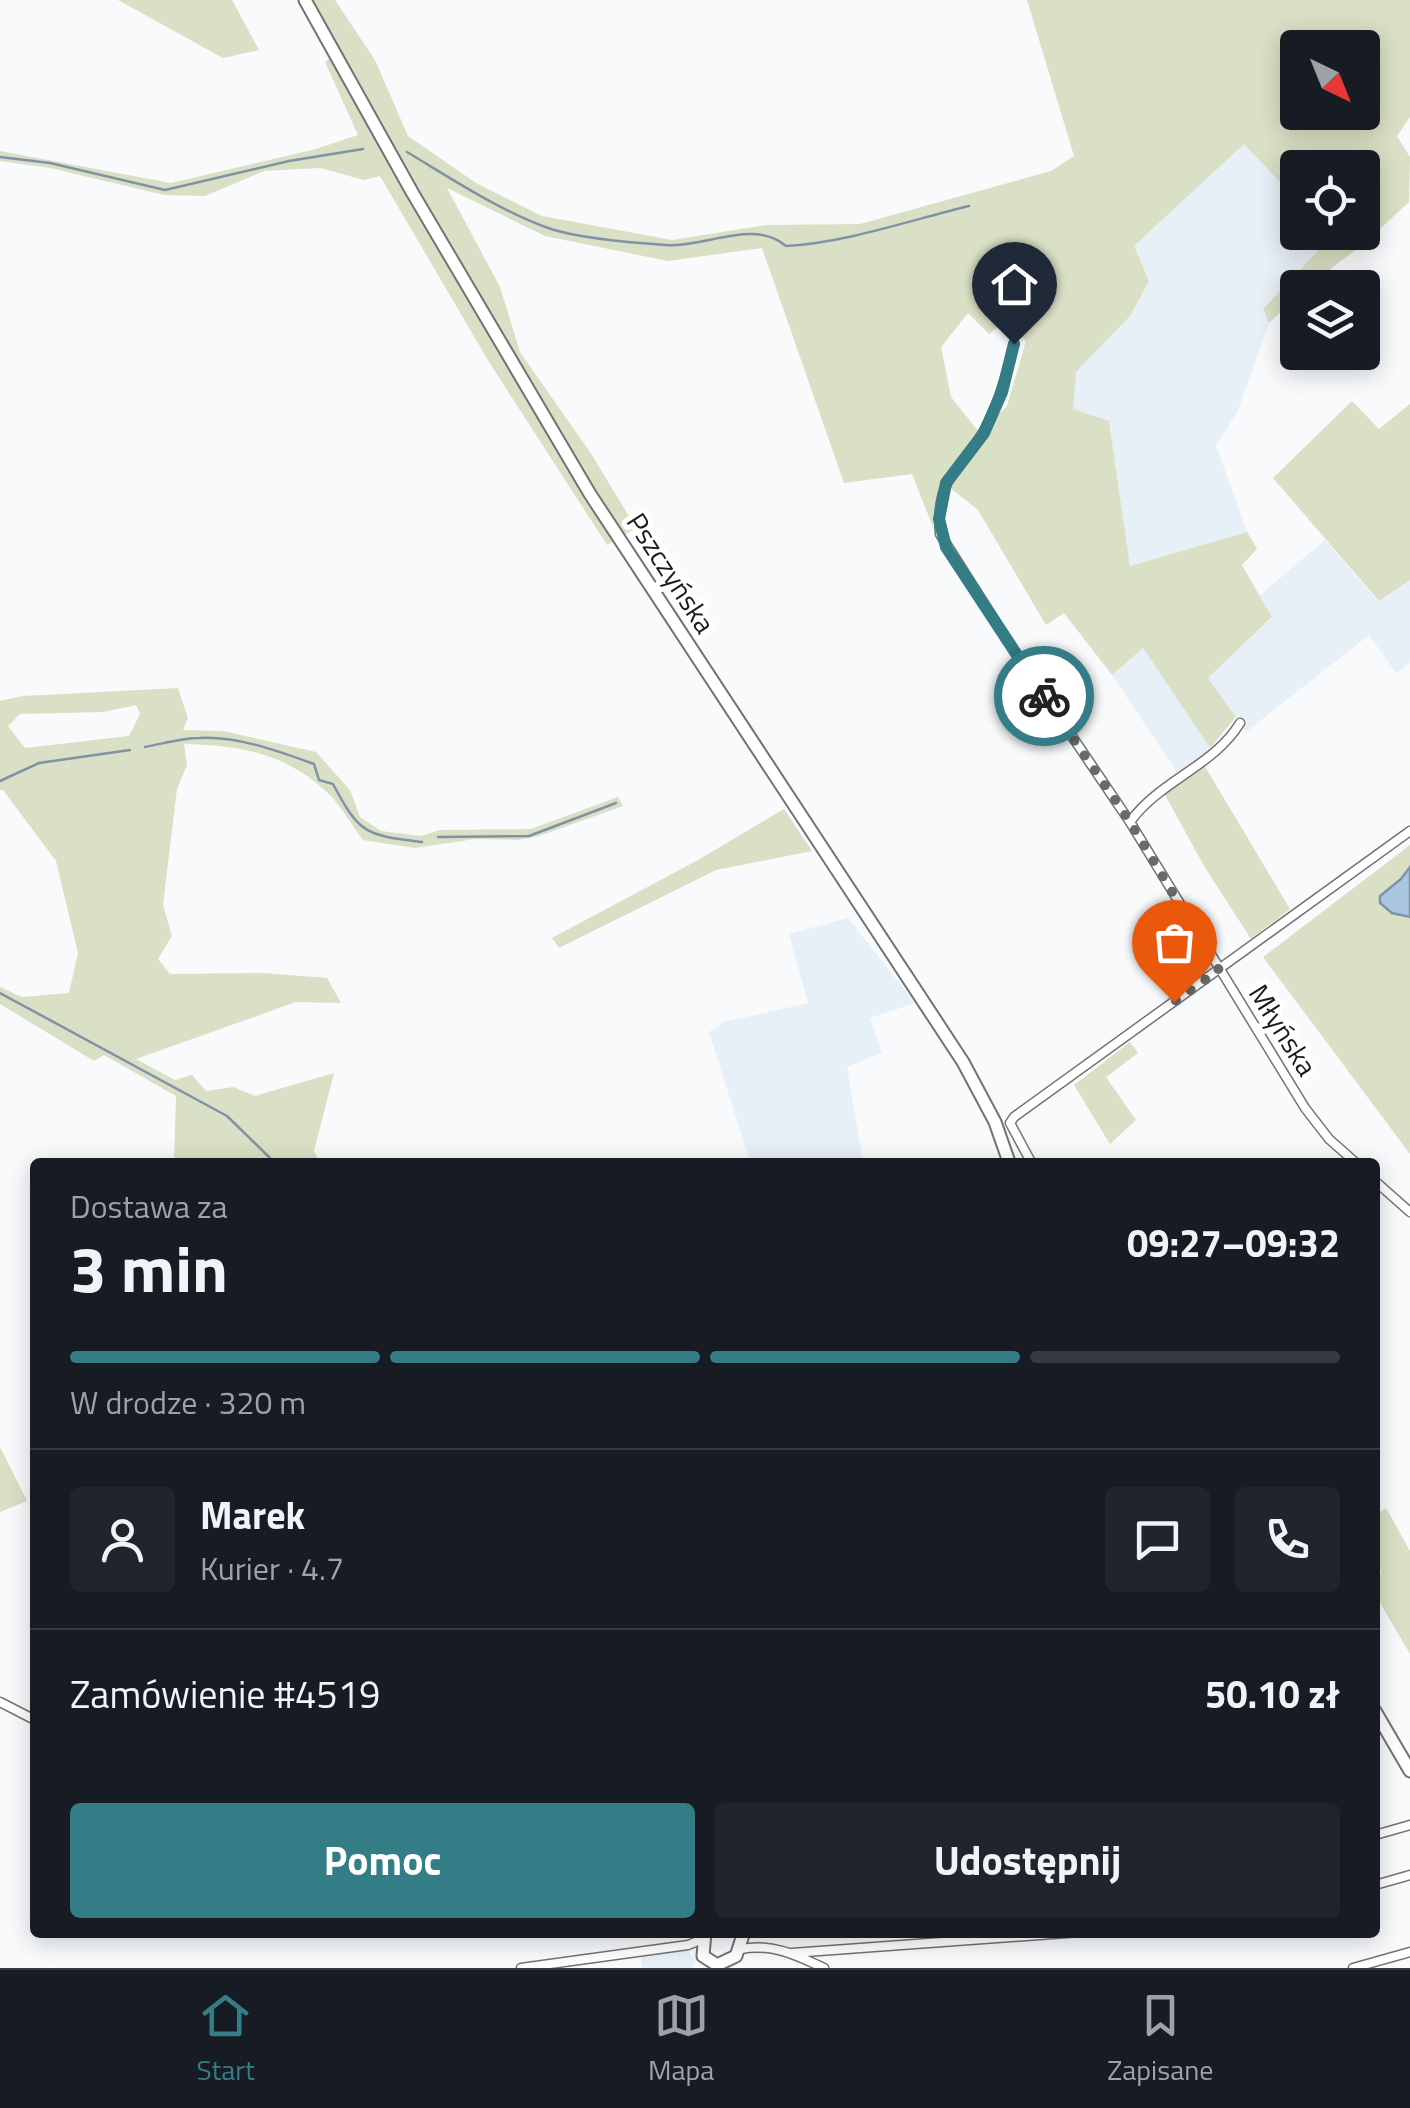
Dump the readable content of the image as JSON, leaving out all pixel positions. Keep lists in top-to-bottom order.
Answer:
{
  "streets": {
    "main road": ["Pszczyńska"],
    "street": ["Młyńska"]
  },
  "north": "bottom right",
  "page": {
    "heading": ["3 min", "Dostawa za", "09:27–09:32"],
    "panel": [
      "Marek",
      "Kurier · 4.7",
      "Zamówienie #4519",
      "50.10 zł"
    ],
    "bar": "W drodze · 320 m",
    "buttons": ["Pomoc", "Udostępnij"],
    "tabs": ["Start", "Mapa", "Zapisane"]
  }
}
